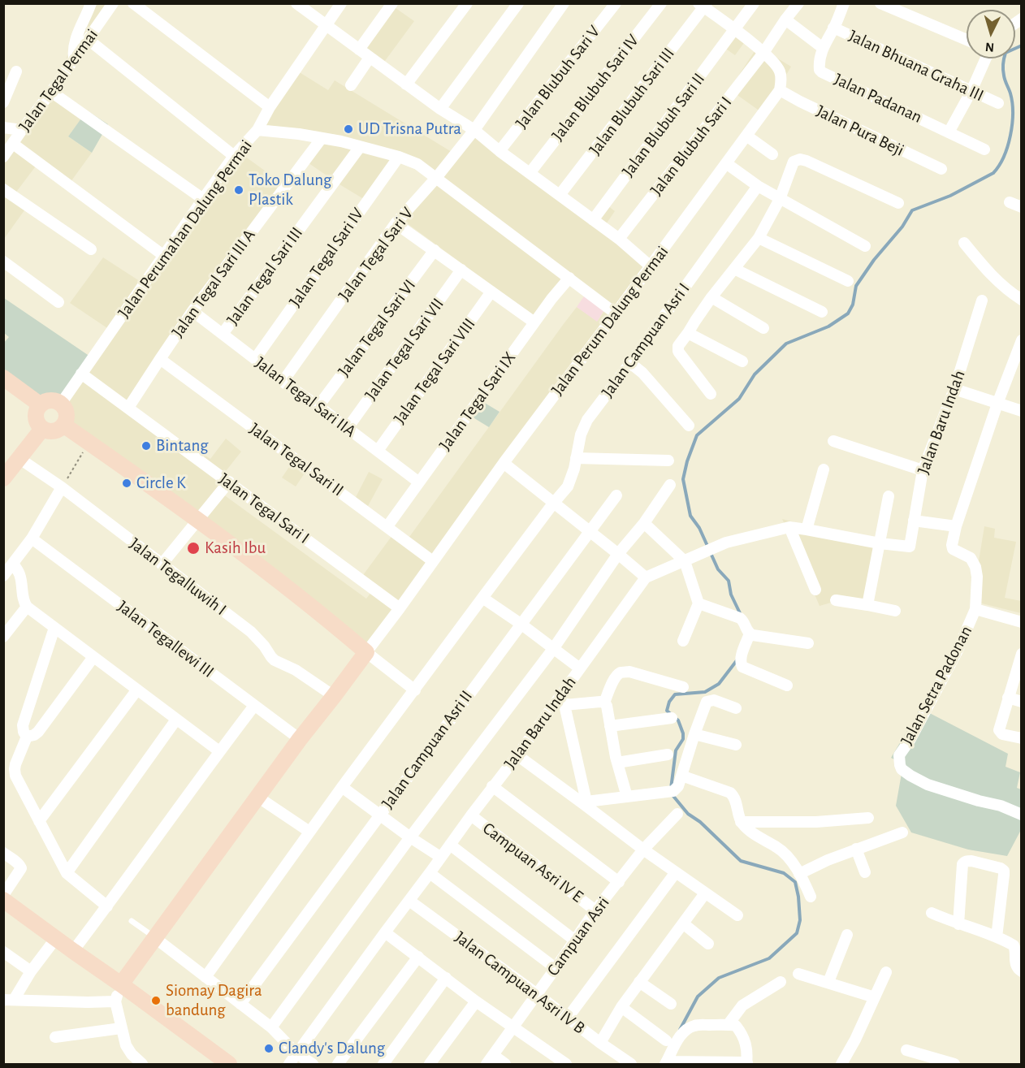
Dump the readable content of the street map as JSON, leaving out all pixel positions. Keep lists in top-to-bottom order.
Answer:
{
  "streets": {
    "street": [
      "Jalan Bhuana Graha III",
      "Jalan Blubuh Sari V",
      "Jalan Tegal Permai",
      "Jalan Blubuh Sari IV",
      "Jalan Padanan",
      "Jalan Blubuh Sari III",
      "Jalan Blubuh Sari II",
      "Jalan Pura Beji",
      "Jalan Blubuh Sari I",
      "Jalan Perumahan Dalung Permai",
      "Jalan Tegal Sari V",
      "Jalan Tegal Sari IV",
      "Jalan Tegal Sari III",
      "Jalan Tegal Sari III A",
      "Jalan Perum Dalung Permai",
      "Jalan Tegal Sari VI",
      "Jalan Campuan Asri I",
      "Jalan Tegal Sari VII",
      "Jalan Tegal Sari VIII",
      "Jalan Tegal Sari IIA",
      "Jalan Tegal Sari IX",
      "Jalan Baru Indah",
      "Jalan Tegal Sari II",
      "Jalan Tegal Sari I",
      "Jalan Tegalluwih I",
      "Jalan Tegallewi III",
      "Jalan Setra Padonan",
      "Jalan Campuan Asri II",
      "Campuan Asri IV E",
      "Campuan Asri",
      "Jalan Campuan Asri IV B"
    ]
  },
  "crossings": [
    ["Jalan Bhuana Graha III", "Jalan Padanan"],
    ["Jalan Pura Beji", "Jalan Perum Dalung Permai"],
    ["Jalan Perumahan Dalung Permai", "Jalan Tegal Sari V"],
    ["Jalan Perumahan Dalung Permai", "Jalan Tegal Sari IV"],
    ["Jalan Perumahan Dalung Permai", "Jalan Tegal Sari III"],
    ["Jalan Perumahan Dalung Permai", "Jalan Tegal Sari III A"],
    ["Jalan Perumahan Dalung Permai", "Jalan Perum Dalung Permai"],
    ["Jalan Perumahan Dalung Permai", "Jalan Tegal Sari IX"],
    ["Jalan Perumahan Dalung Permai", "Jalan Tegal Sari I"],
    ["Jalan Tegal Sari V", "Jalan Tegal Sari IIA"],
    ["Jalan Tegal Sari IV", "Jalan Tegal Sari IIA"],
    ["Jalan Tegal Sari III", "Jalan Tegal Sari IIA"],
    ["Jalan Tegal Sari III A", "Jalan Tegal Sari IIA"],
    ["Jalan Tegal Sari III A", "Jalan Tegal Sari II"],
    ["Jalan Tegal Sari III A", "Jalan Tegal Sari I"],
    ["Jalan Perum Dalung Permai", "Jalan Tegal Sari II"],
    ["Jalan Perum Dalung Permai", "Jalan Tegal Sari I"],
    ["Jalan Tegal Sari VI", "Jalan Tegal Sari IIA"],
    ["Jalan Tegal Sari VII", "Jalan Tegal Sari IIA"],
    ["Jalan Tegal Sari VIII", "Jalan Tegal Sari IIA"],
    ["Jalan Tegal Sari IIA", "Jalan Tegal Sari IX"],
    ["Jalan Tegal Sari IX", "Jalan Tegal Sari II"],
    ["Jalan Baru Indah", "Campuan Asri IV E"],
    ["Jalan Baru Indah", "Jalan Campuan Asri IV B"],
    ["Campuan Asri IV E", "Campuan Asri"],
    ["Campuan Asri", "Jalan Campuan Asri IV B"]
  ],
  "places": [
    "UD Trisna Putra",
    "Toko Dalung Plastik",
    "Bintang",
    "Circle K",
    "Kasih Ibu",
    "Siomay Dagira bandung",
    "Clandy's Dalung"
  ],
  "north": "bottom"
}
